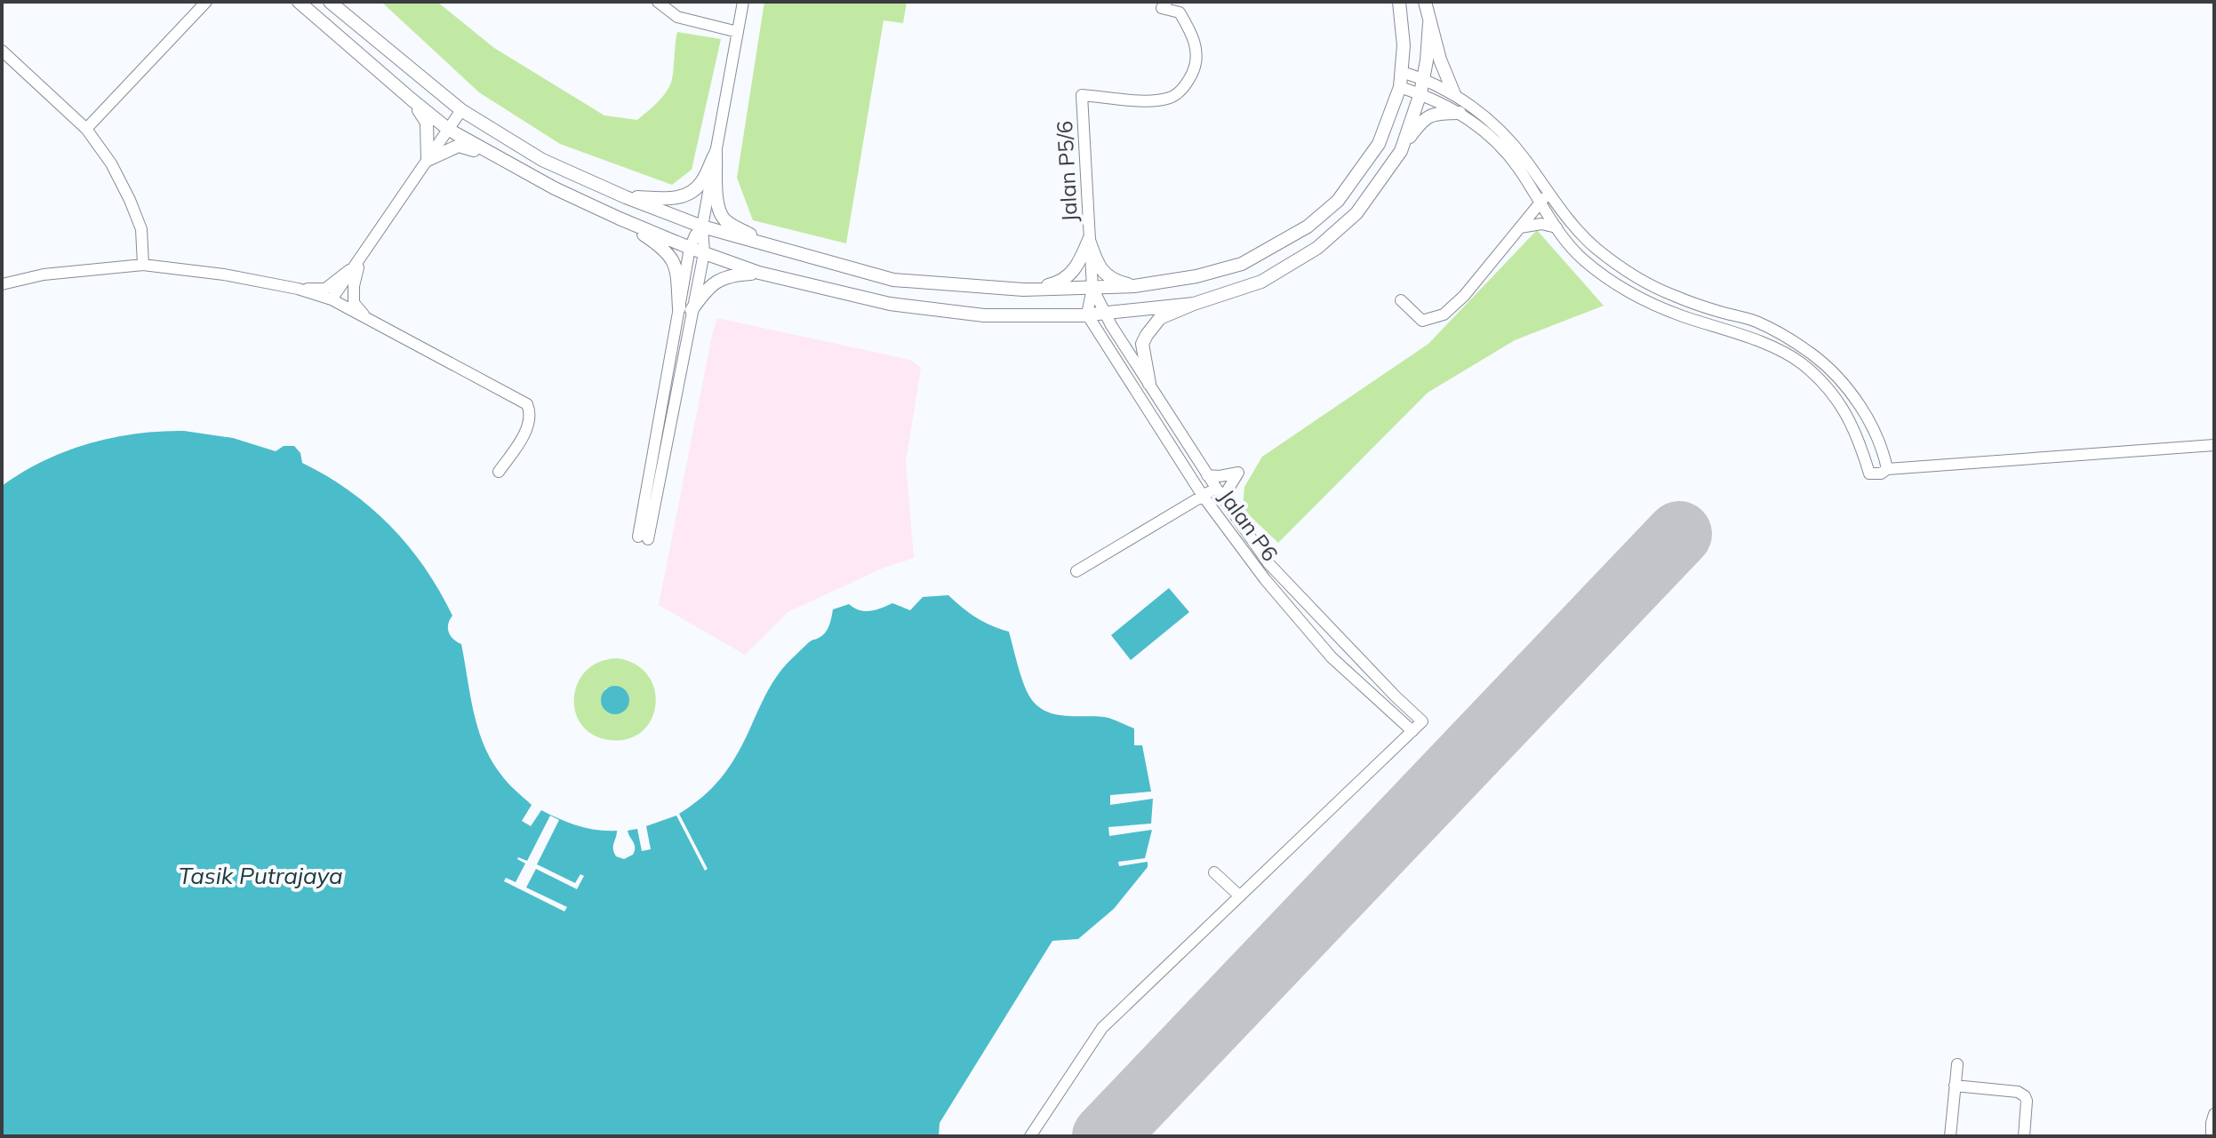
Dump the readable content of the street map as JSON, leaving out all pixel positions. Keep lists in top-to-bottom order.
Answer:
{
  "streets": {
    "street": ["Jalan P5/6", "Jalan P6"]
  },
  "crossings": [
    ["Jalan P5/6", "Jalan P6"]
  ],
  "water": ["Tasik Putrajaya"]
}
